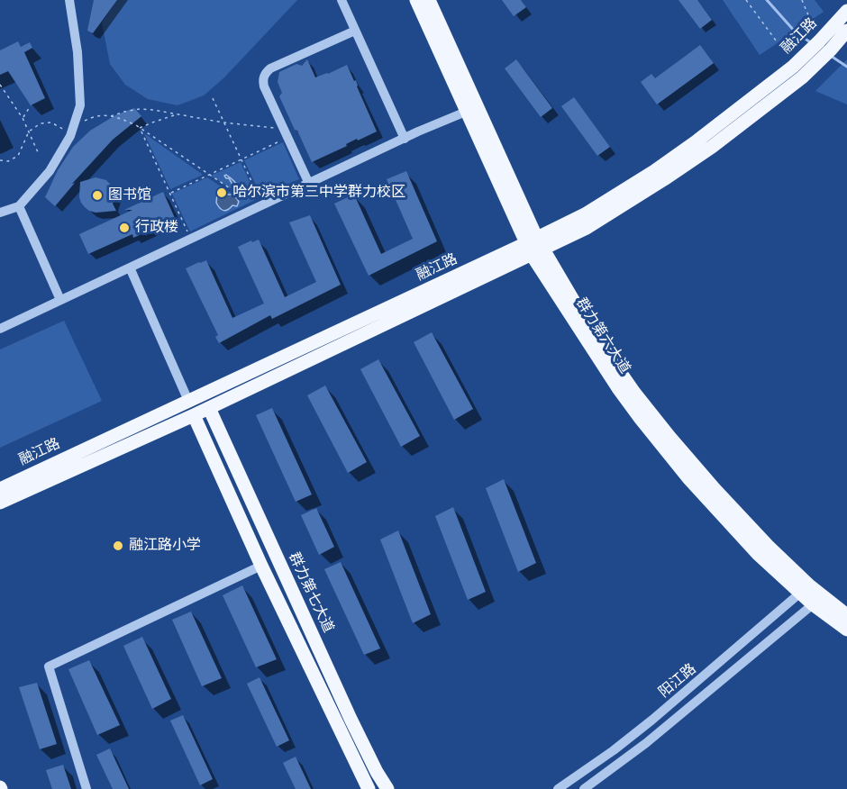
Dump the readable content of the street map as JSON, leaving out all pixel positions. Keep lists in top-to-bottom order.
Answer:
{
  "streets": {
    "main road": ["融江路", "群力第六大道", "群力第七大道"],
    "street": ["阳江路"]
  },
  "crossings": [
    ["融江路", "群力第六大道"],
    ["融江路", "群力第七大道"],
    ["群力第六大道", "阳江路"]
  ],
  "places": [
    "哈尔滨市第三中学群力校区",
    "图书馆",
    "行政楼",
    "融江路小学"
  ]
}
